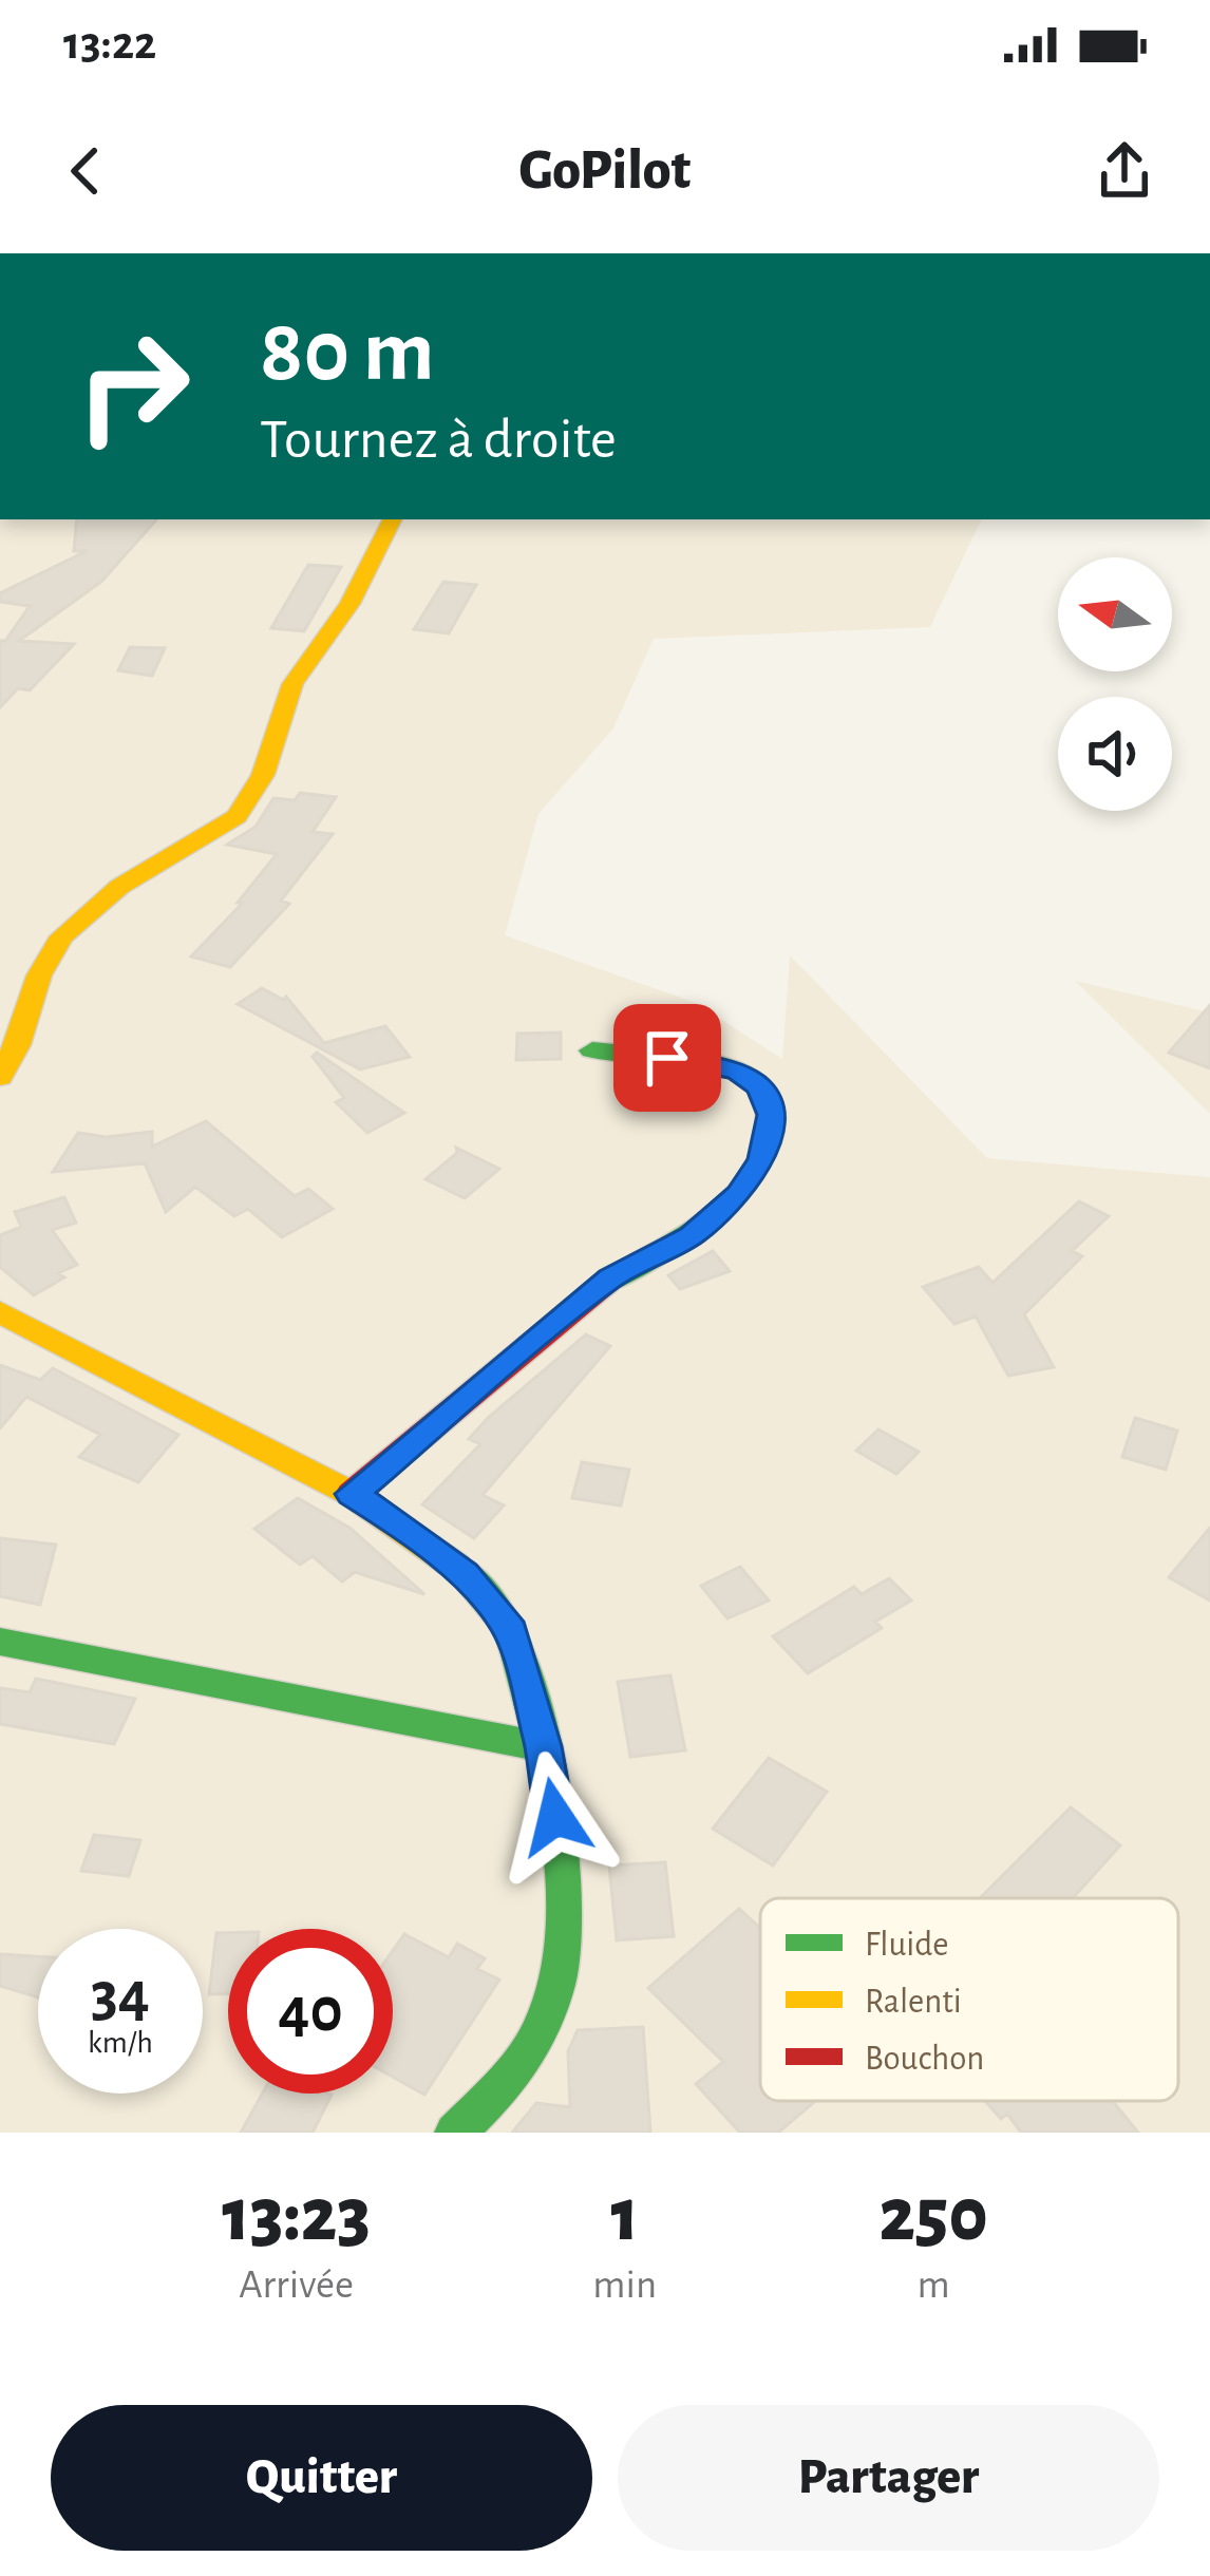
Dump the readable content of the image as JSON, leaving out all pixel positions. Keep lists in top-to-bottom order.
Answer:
{
  "legend": ["Fluide", "Ralenti", "Bouchon"],
  "north": "left",
  "page": {
    "status": "13:22",
    "header": "GoPilot",
    "turn": ["80 m", "Tournez à droite"],
    "speed": "34 km/h",
    "limit": "40",
    "eta": [
      "13:23",
      "Arrivée",
      "1",
      "min",
      "250",
      "m"
    ],
    "buttons": ["Quitter", "Partager"]
  }
}
